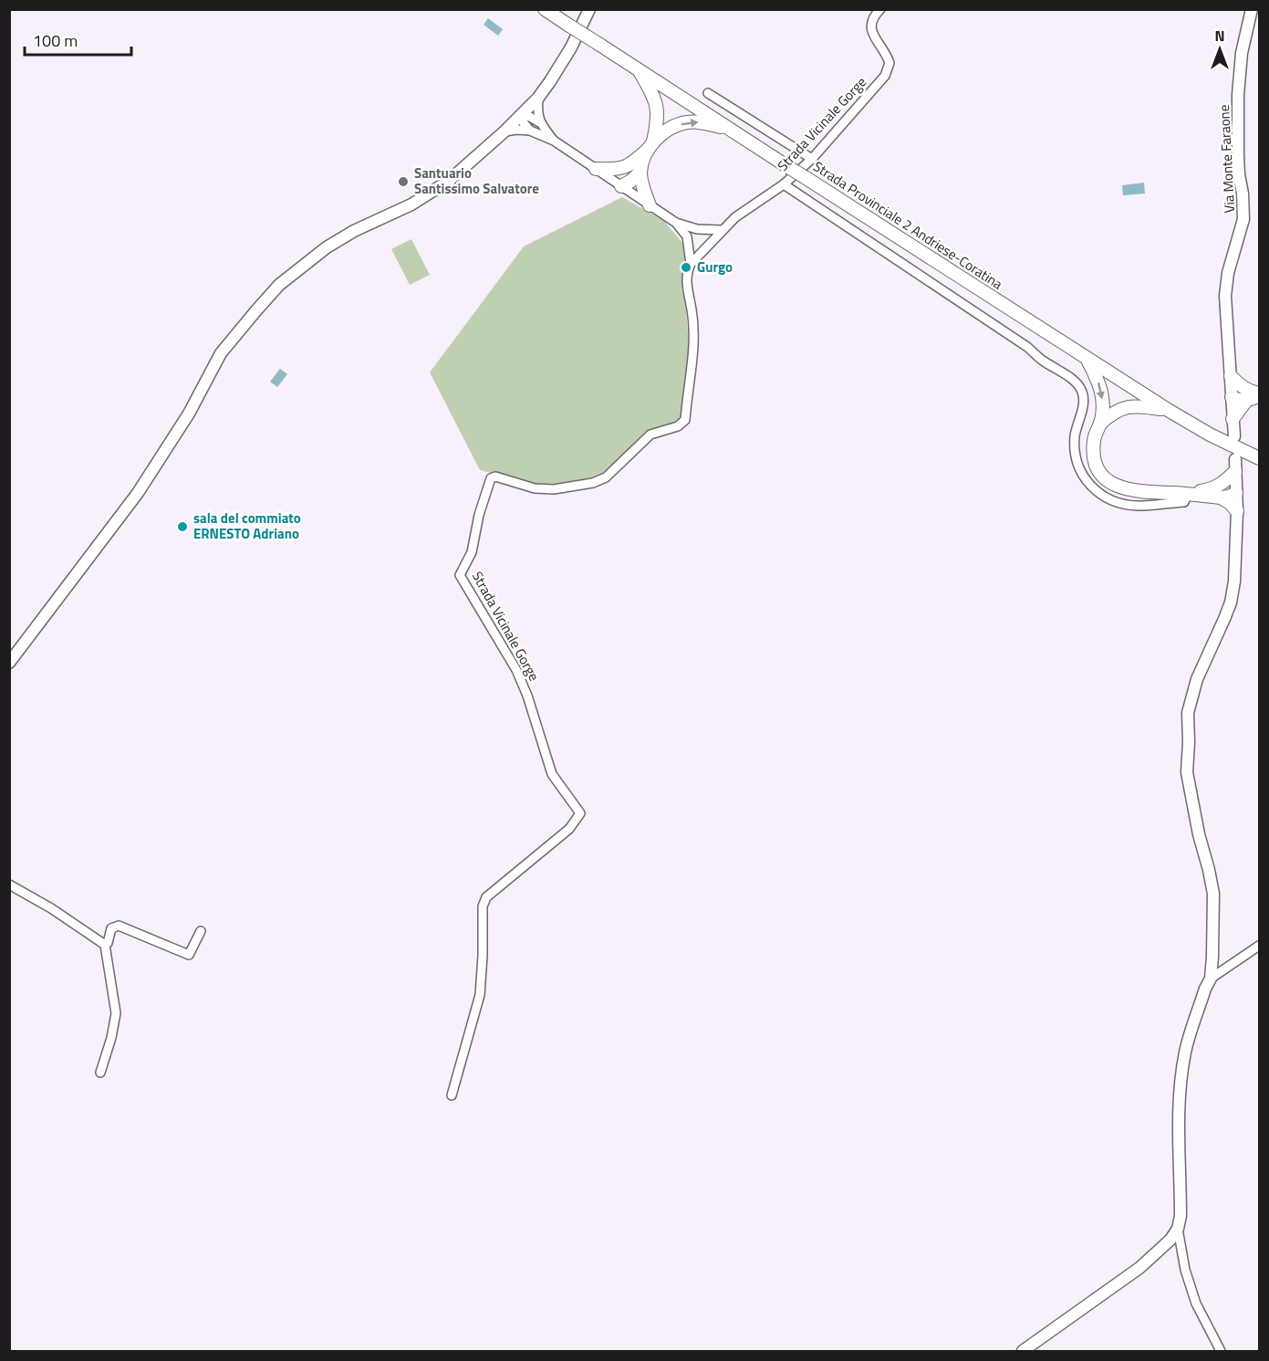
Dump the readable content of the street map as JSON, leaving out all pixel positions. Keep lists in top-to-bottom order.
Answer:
{
  "streets": {
    "main road": ["Strada Provinciale 2 Andriese-Coratina"],
    "street": ["Strada Vicinale Gorge", "Via Monte Faraone"]
  },
  "places": ["Santuario Santissimo Salvatore", "Gurgo", "sala del commiato ERNESTO Adriano"],
  "scale_bar": "100 m",
  "north": "top"
}
